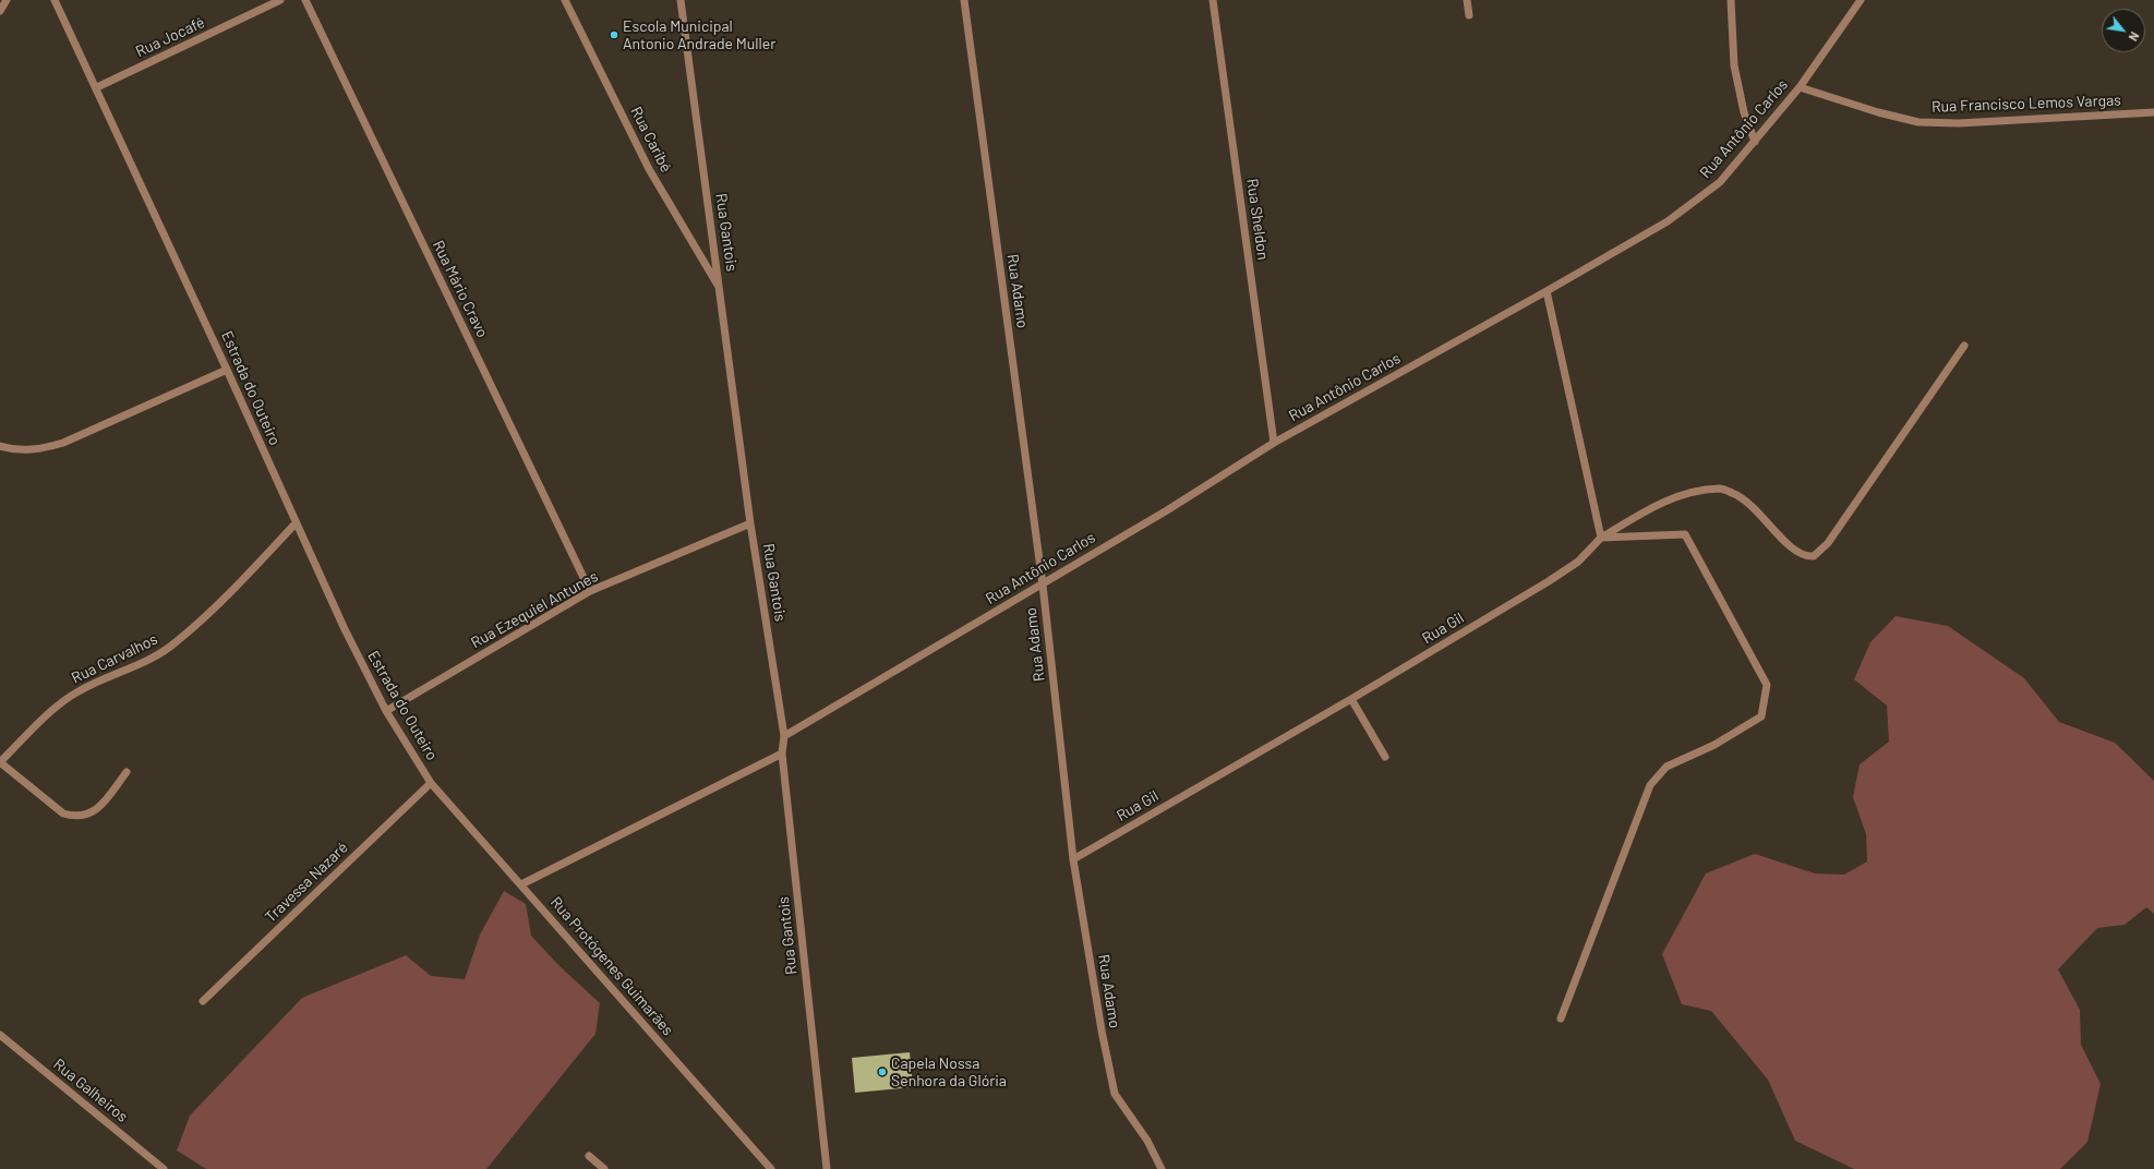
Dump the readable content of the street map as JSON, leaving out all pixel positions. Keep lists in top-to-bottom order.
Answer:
{
  "streets": {
    "street": [
      "Rua Jocafé",
      "Rua Francisco Lemos Vargas",
      "Rua Antônio Carlos",
      "Rua Caribé",
      "Rua Sheldon",
      "Rua Gantois",
      "Rua Mário Cravo",
      "Rua Adamo",
      "Estrada do Outeiro",
      "Rua Ezequiel Antunes",
      "Rua Gil",
      "Rua Carvalhos",
      "Travessa Nazaré",
      "Rua Protógenes Guimarães",
      "Rua Galheiros"
    ]
  },
  "crossings": [
    ["Rua Jocafé", "Estrada do Outeiro"],
    ["Rua Francisco Lemos Vargas", "Rua Antônio Carlos"],
    ["Rua Antônio Carlos", "Rua Sheldon"],
    ["Rua Antônio Carlos", "Rua Gantois"],
    ["Rua Antônio Carlos", "Rua Adamo"],
    ["Rua Caribé", "Rua Gantois"],
    ["Rua Gantois", "Rua Ezequiel Antunes"],
    ["Rua Mário Cravo", "Rua Ezequiel Antunes"],
    ["Rua Adamo", "Rua Gil"],
    ["Estrada do Outeiro", "Rua Ezequiel Antunes"],
    ["Estrada do Outeiro", "Rua Carvalhos"],
    ["Estrada do Outeiro", "Travessa Nazaré"],
    ["Estrada do Outeiro", "Rua Protógenes Guimarães"],
    ["Travessa Nazaré", "Rua Protógenes Guimarães"]
  ],
  "places": ["Escola Municipal Antonio Andrade Muller", "Capela Nossa Senhora da Glória"],
  "north": "bottom right"
}
